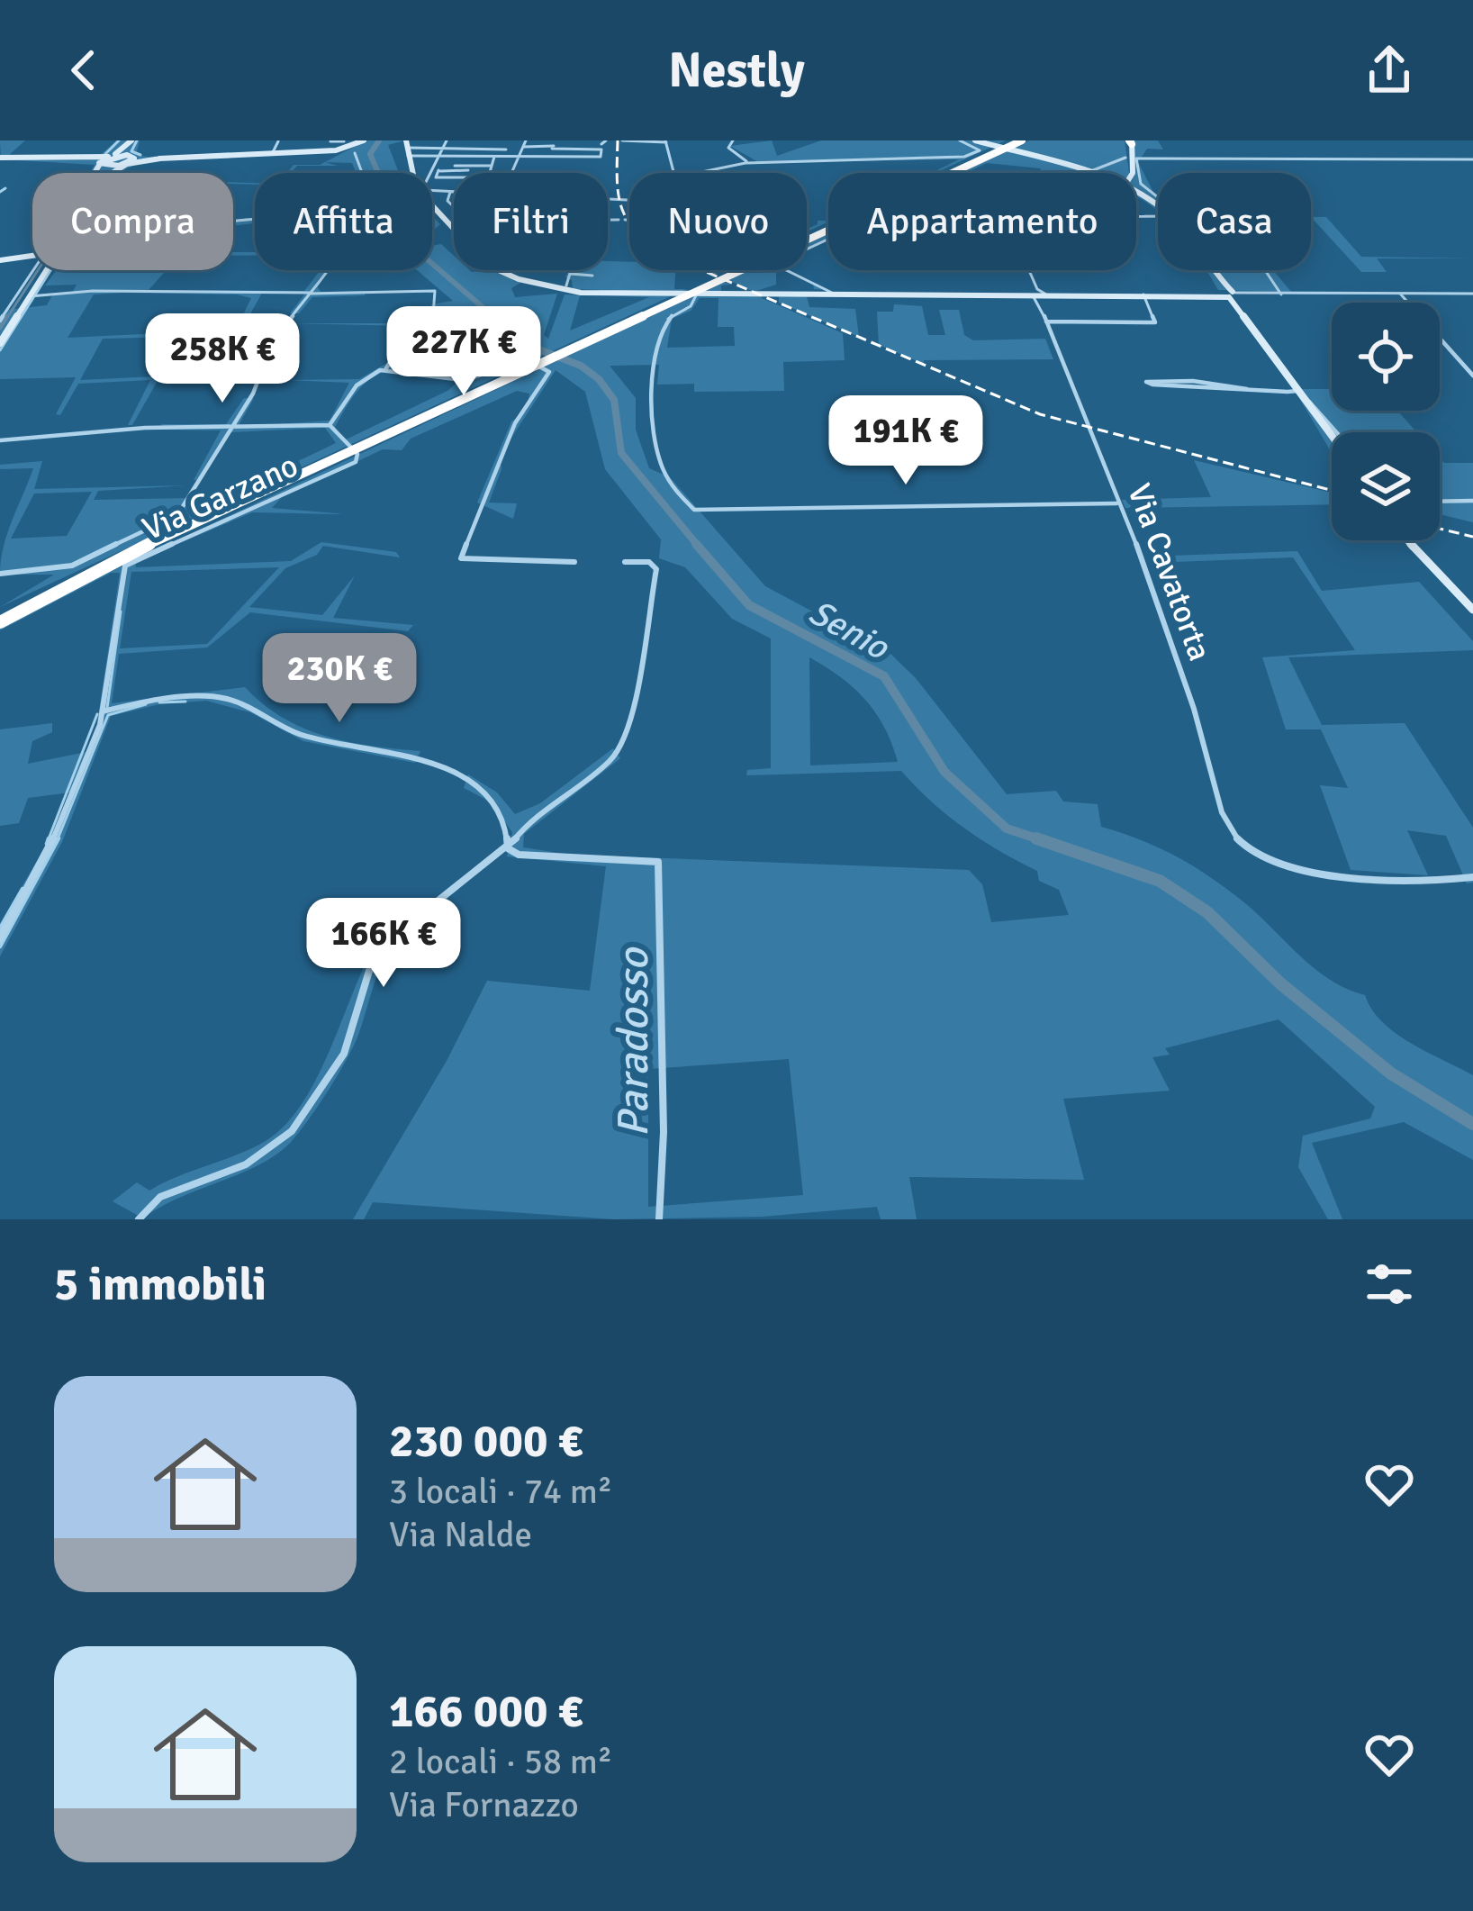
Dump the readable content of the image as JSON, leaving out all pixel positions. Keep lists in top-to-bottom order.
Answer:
{
  "streets": {
    "street": ["Via Garzano", "Via Cavatorta"]
  },
  "water": ["Senio", "Paradosso"],
  "page": {
    "header": "Nestly",
    "chip": [
      "Compra",
      "Affitta",
      "Filtri",
      "Nuovo",
      "Appartamento",
      "Casa"
    ],
    "price": [
      "227K €",
      "258K €",
      "191K €",
      "230K €",
      "166K €"
    ],
    "heading": "5 immobili",
    "list": [
      {
        "name": "230 000 €",
        "note": "3 locali · 74 m² · Via Nalde"
      },
      {
        "name": "166 000 €",
        "note": "2 locali · 58 m² · Via Fornazzo"
      }
    ]
  }
}
